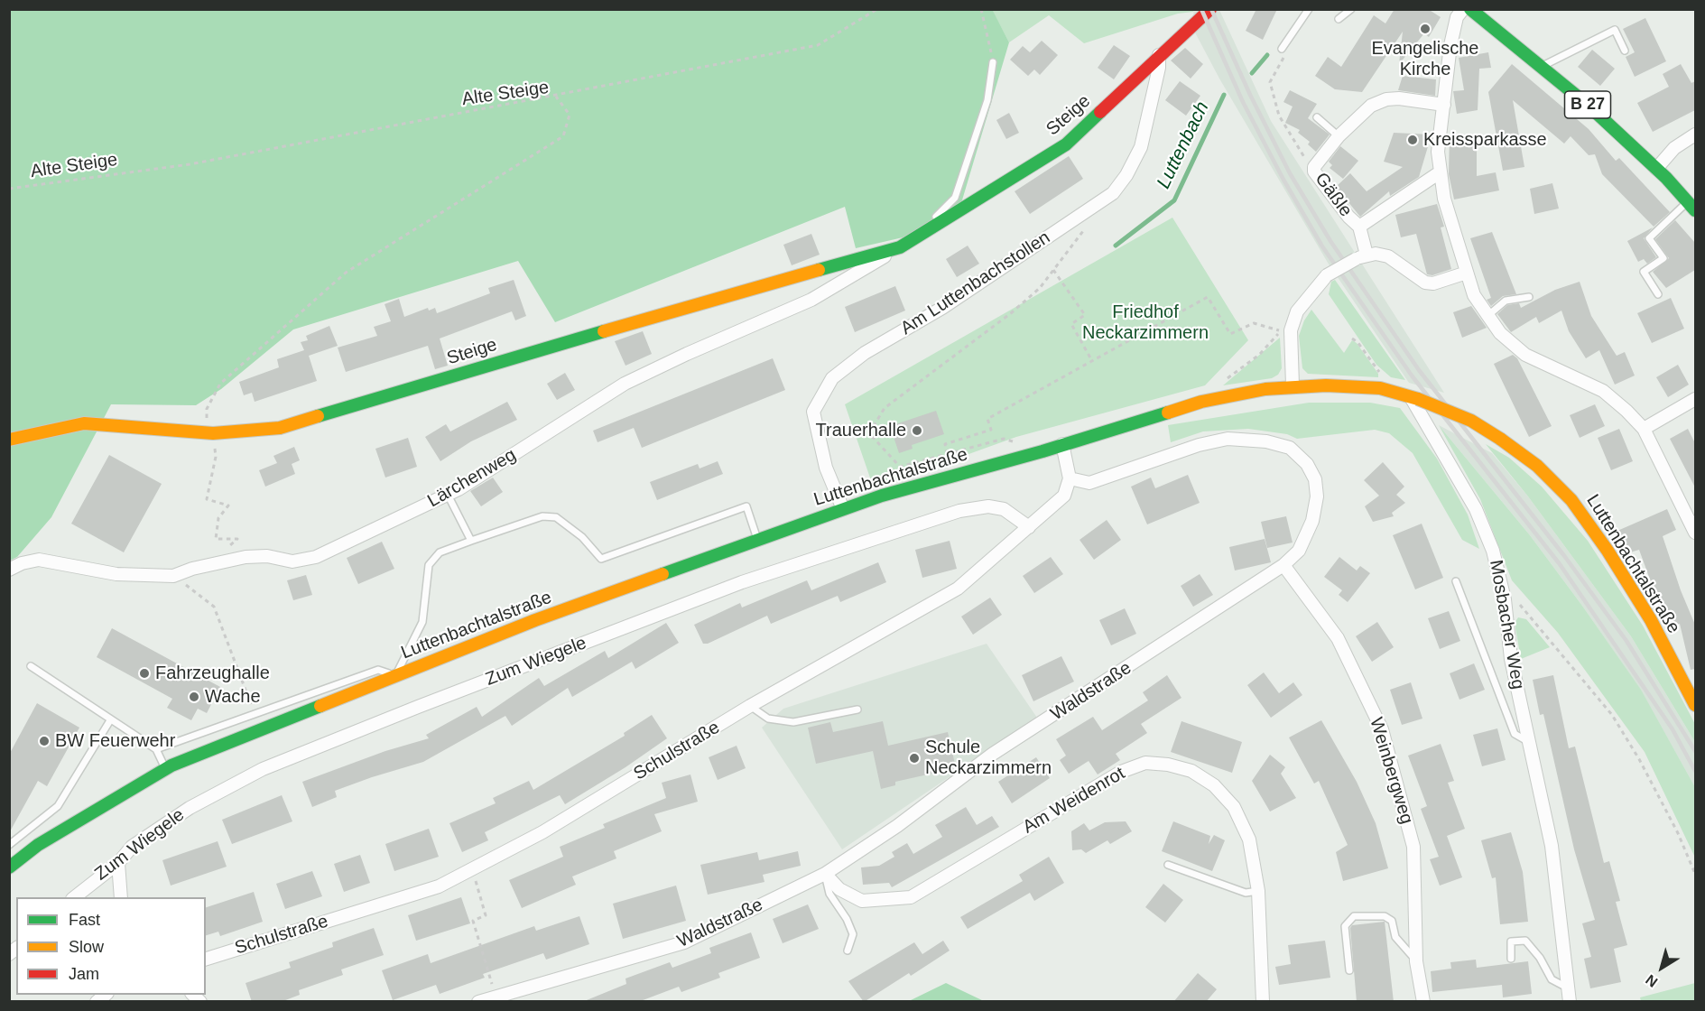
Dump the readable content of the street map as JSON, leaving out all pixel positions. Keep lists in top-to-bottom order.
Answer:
{
  "streets": {
    "street": [
      "B 27",
      "Steige",
      "Gäßle",
      "Am Luttenbachstollen",
      "Luttenbachtalstraße",
      "Lärchenweg",
      "Mosbacher Weg",
      "Zum Wiegele",
      "Waldstraße",
      "Schulstraße",
      "Weinbergweg",
      "Am Weidenrot"
    ],
    "path": ["Alte Steige"]
  },
  "crossings": [
    ["Alte Steige", "Steige"],
    ["Steige", "Am Luttenbachstollen"],
    ["Steige", "Lärchenweg"],
    ["Am Luttenbachstollen", "Luttenbachtalstraße"],
    ["Luttenbachtalstraße", "Mosbacher Weg"],
    ["Zum Wiegele", "Schulstraße"],
    ["Waldstraße", "Schulstraße"],
    ["Waldstraße", "Weinbergweg"],
    ["Waldstraße", "Am Weidenrot"]
  ],
  "water": ["Luttenbach"],
  "parks": ["Friedhof Neckarzimmern"],
  "places": [
    "Evangelische Kirche",
    "Kreissparkasse",
    "Trauerhalle",
    "Fahrzeughalle",
    "Wache",
    "BW Feuerwehr",
    "Schule Neckarzimmern"
  ],
  "legend": ["Fast", "Slow", "Jam"],
  "north": "bottom left"
}
